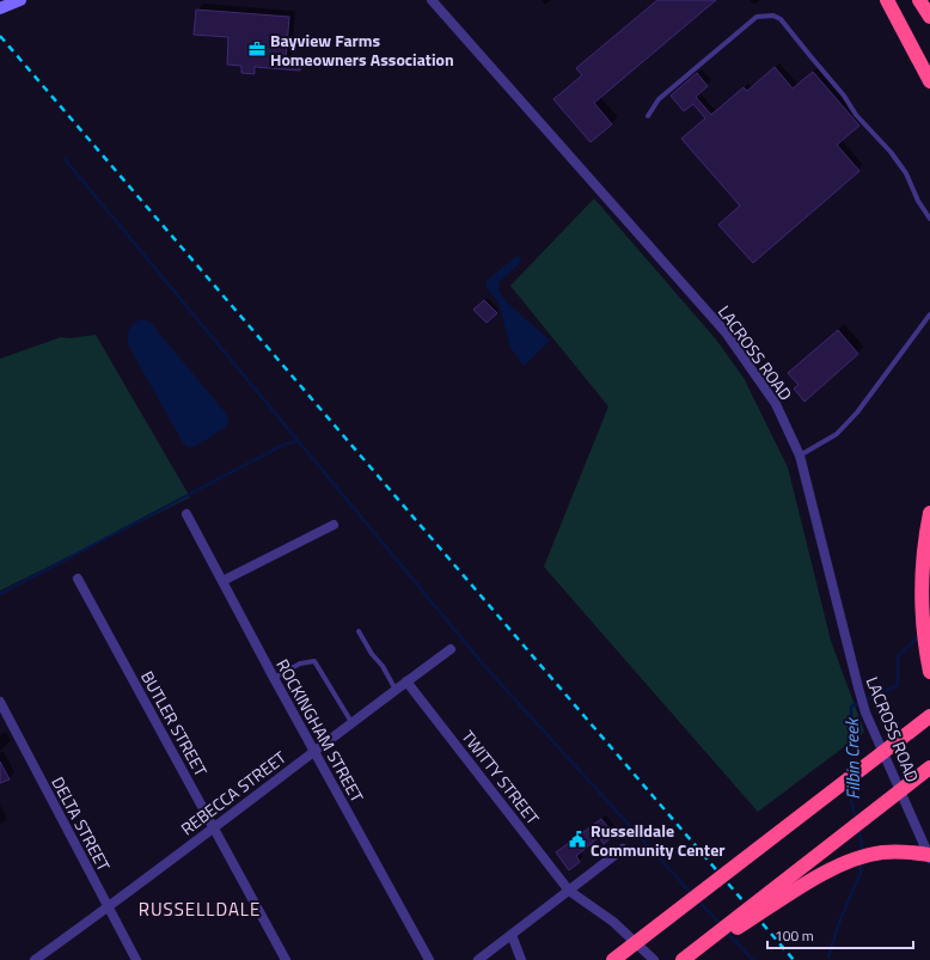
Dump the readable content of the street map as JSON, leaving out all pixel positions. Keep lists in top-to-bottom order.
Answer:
{
  "streets": {
    "street": [
      "LACROSS ROAD",
      "BUTLER STREET",
      "ROCKINGHAM STREET",
      "TWITTY STREET",
      "REBECCA STREET",
      "DELTA STREET"
    ]
  },
  "crossings": [
    ["BUTLER STREET", "REBECCA STREET"],
    ["ROCKINGHAM STREET", "REBECCA STREET"],
    ["TWITTY STREET", "REBECCA STREET"],
    ["REBECCA STREET", "DELTA STREET"]
  ],
  "districts": ["RUSSELLDALE"],
  "water": ["Filbin Creek"],
  "places": {
    "office": ["Bayview Farms Homeowners Association"],
    "public building": ["Russelldale Community Center"]
  },
  "scale_bar": "100 m"
}
